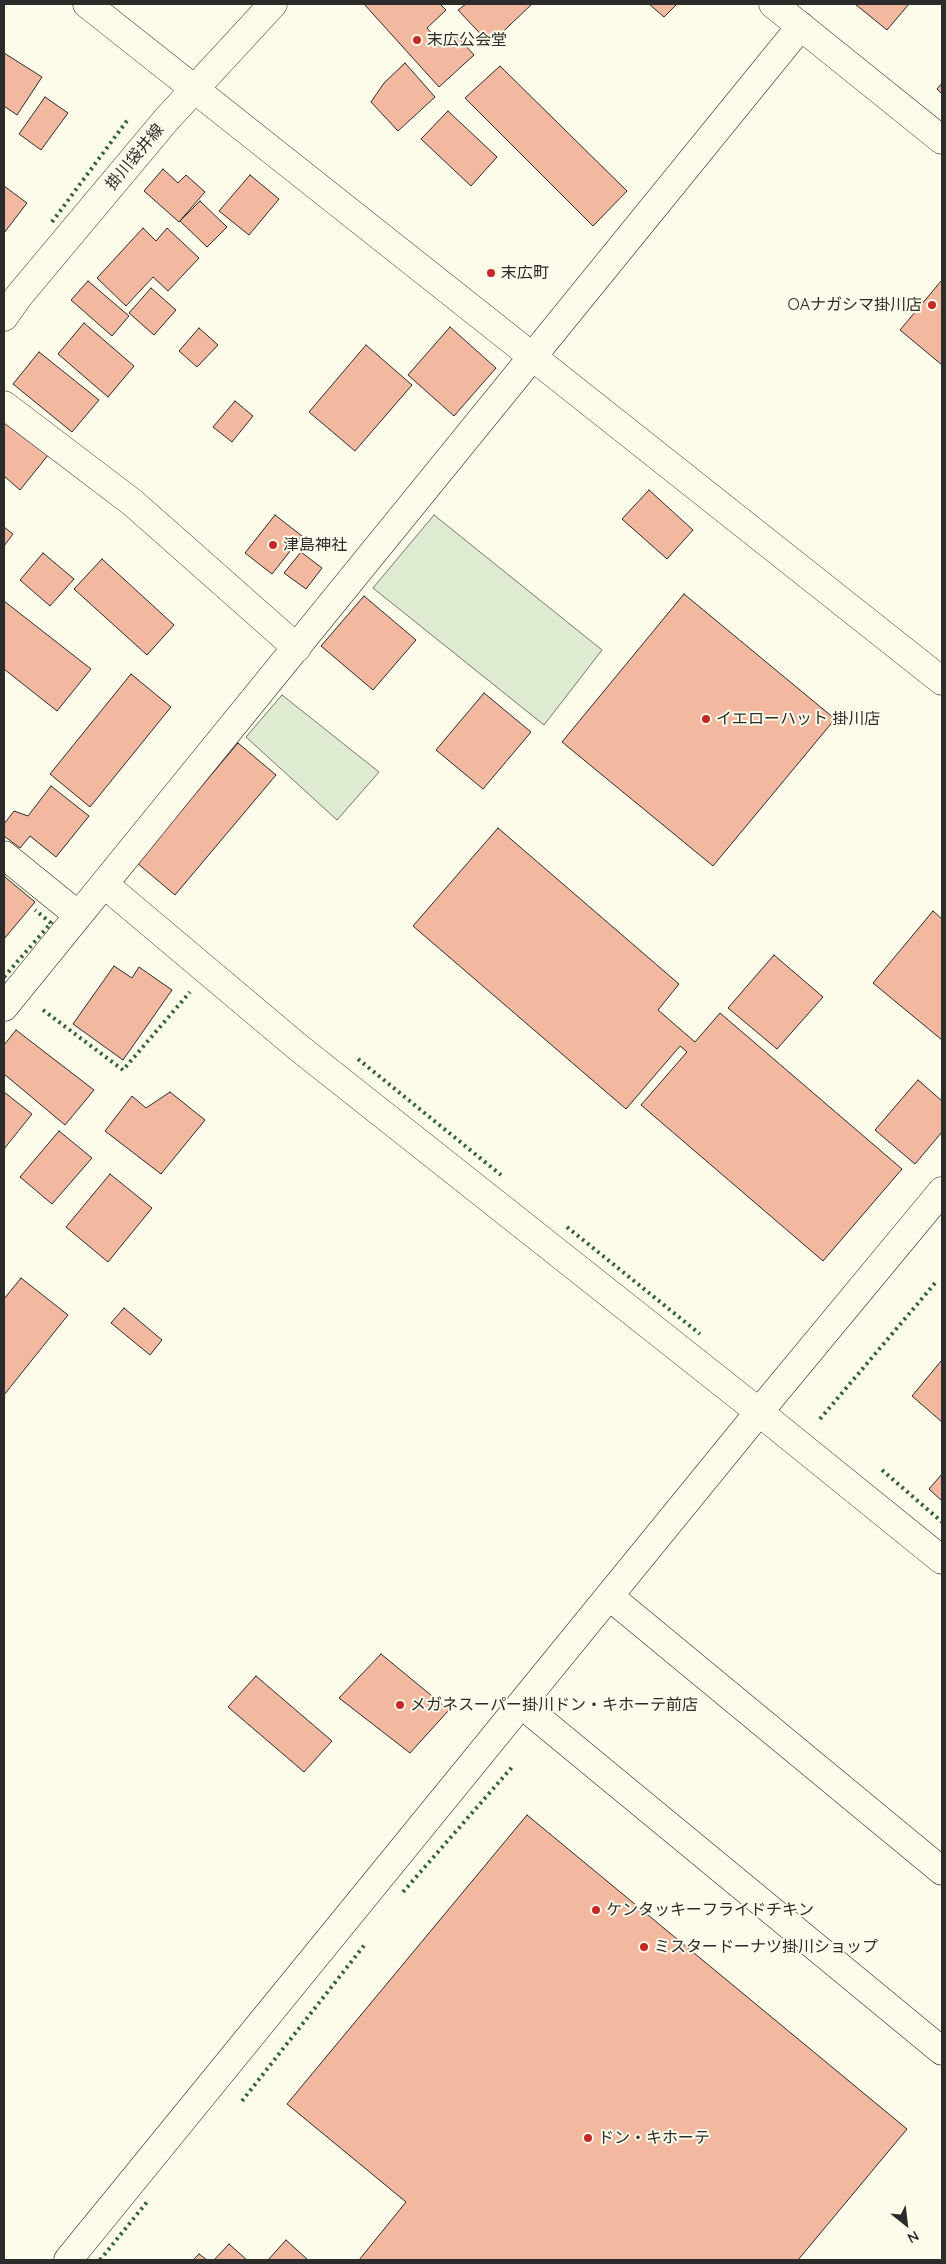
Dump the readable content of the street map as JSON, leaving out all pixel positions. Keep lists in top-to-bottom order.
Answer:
{
  "streets": {
    "street": ["掛川袋井線"]
  },
  "places": [
    "末広公会堂",
    "末広町",
    "OAナガシマ掛川店",
    "津島神社",
    "イエローハット 掛川店",
    "メガネスーパー掛川ドン・キホーテ前店",
    "ケンタッキーフライドチキン",
    "ミスタードーナツ掛川ショップ",
    "ドン・キホーテ"
  ],
  "north": "bottom right"
}
